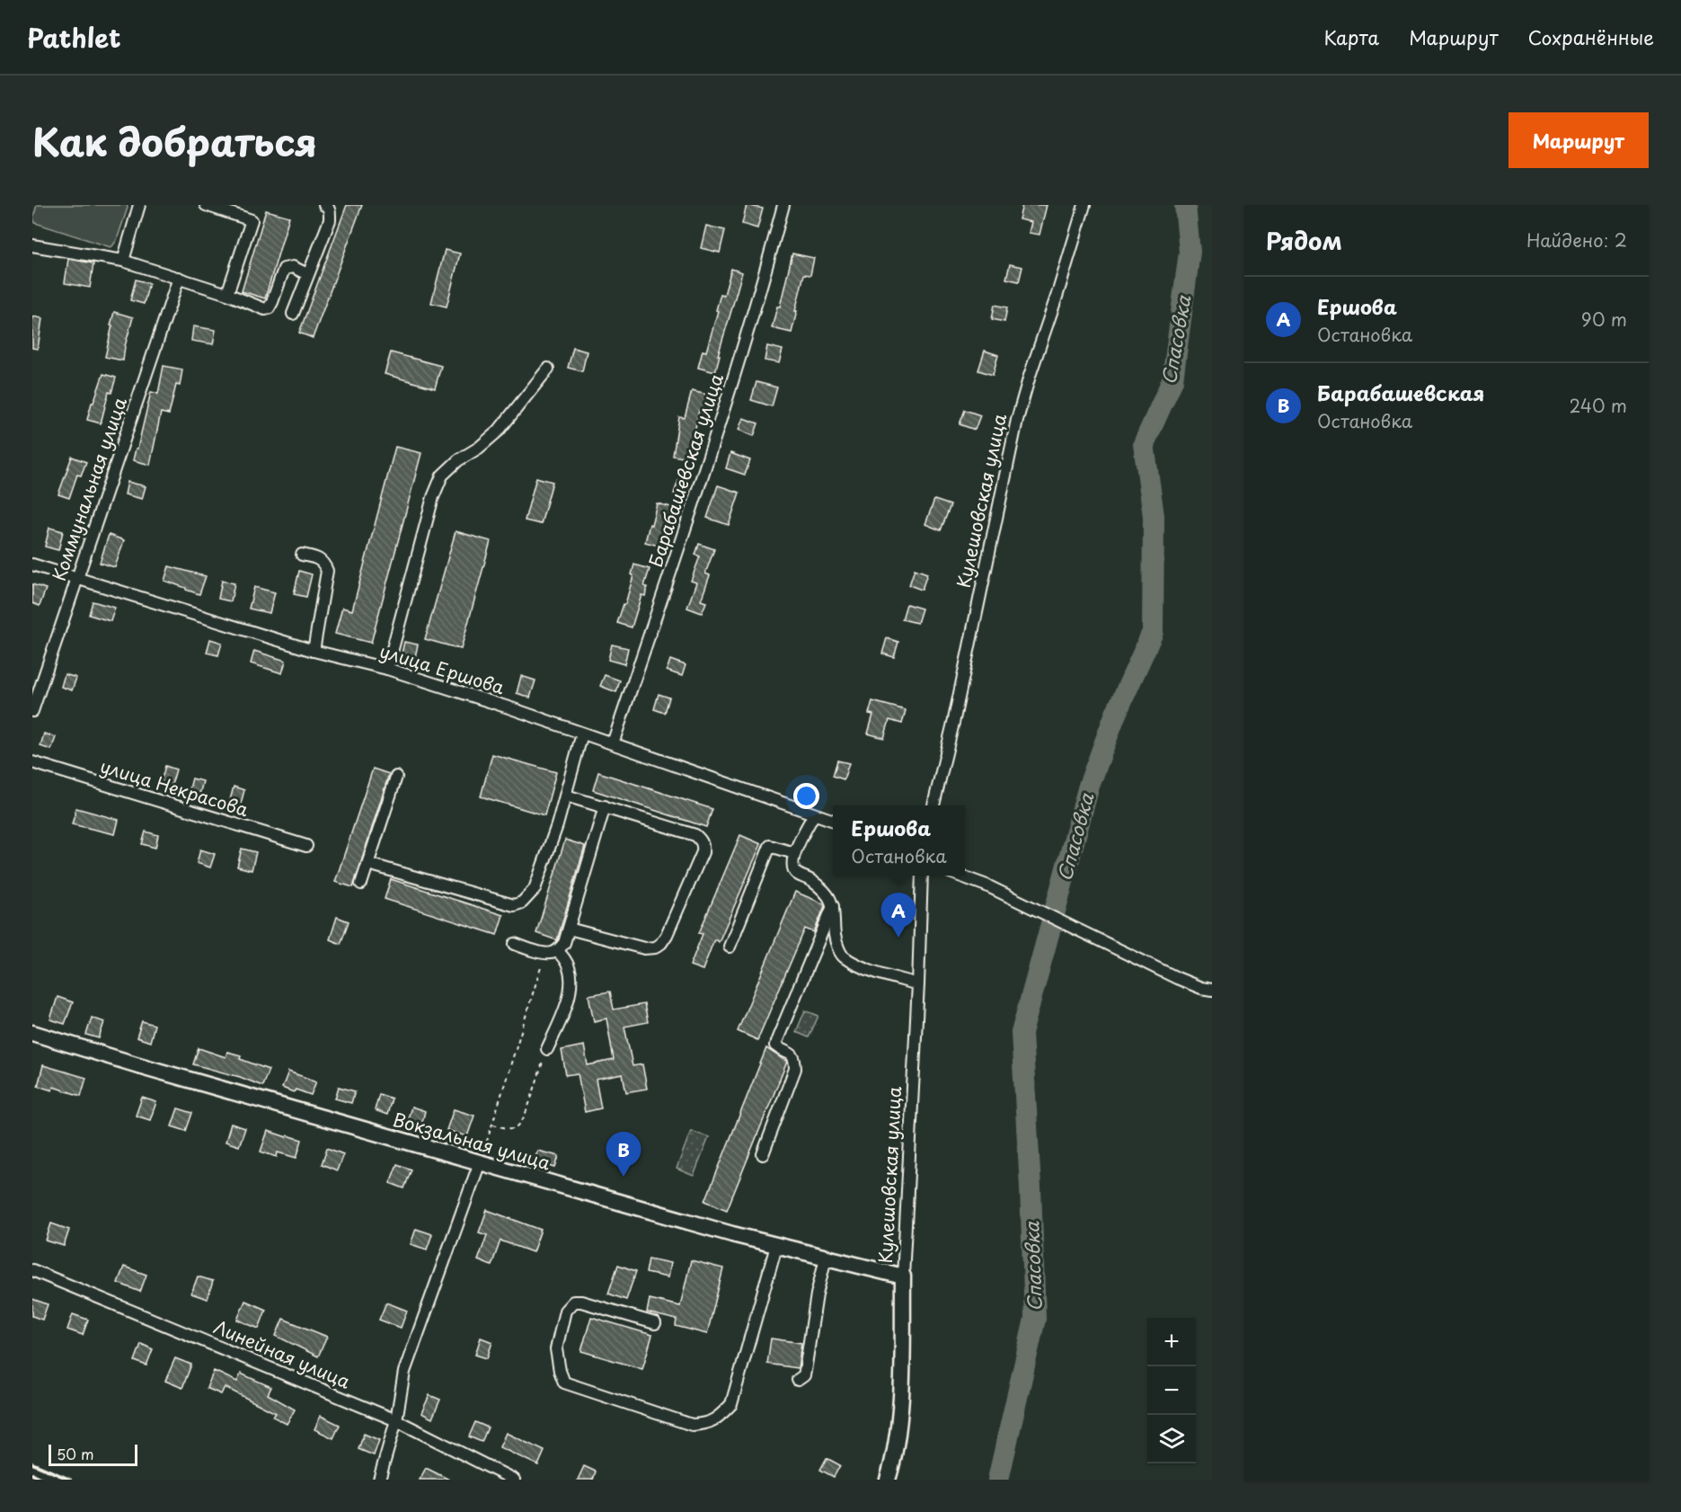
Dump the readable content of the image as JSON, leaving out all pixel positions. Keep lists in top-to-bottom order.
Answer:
{
  "streets": {
    "main road": ["Кулешовская улица", "Вокзальная улица"],
    "street": [
      "Барабашевская улица",
      "Коммунальная улица",
      "улица Ершова",
      "улица Некрасова",
      "Линейная улица"
    ]
  },
  "crossings": [
    ["Барабашевская улица", "улица Ершова"],
    ["Коммунальная улица", "улица Ершова"],
    ["Кулешовская улица", "Вокзальная улица"]
  ],
  "water": ["Спасовка"],
  "scale_bar": "50 m",
  "page": {
    "header": "Pathlet",
    "nav": ["Карта", "Маршрут", "Сохранённые"],
    "title": "Как добраться",
    "buttons": "Маршрут",
    "heading": ["Рядом", "Найдено: 2"],
    "list": [
      {
        "mark": "A",
        "name": "Ершова",
        "note": "Остановка",
        "value": "90 m"
      },
      {
        "mark": "B",
        "name": "Барабашевская",
        "note": "Остановка",
        "value": "240 m"
      }
    ],
    "popup": ["Ершова", "Остановка"],
    "pins": ["A", "B"],
    "map_buttons": ["+", "−"],
    "scale": "50 m"
  }
}
